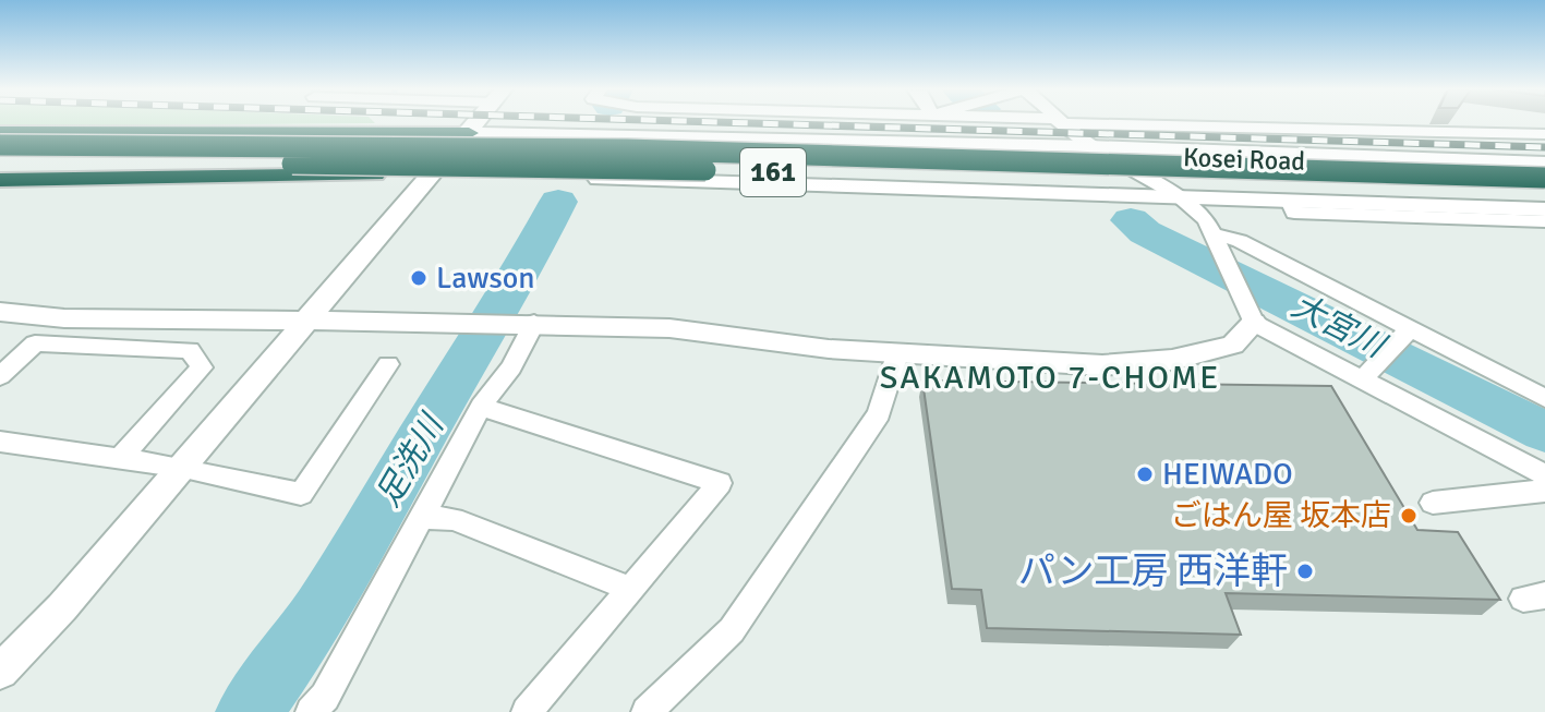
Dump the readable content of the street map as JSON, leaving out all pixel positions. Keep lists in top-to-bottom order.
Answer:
{
  "streets": {
    "highway": ["Kosei Road", "161"]
  },
  "districts": ["SAKAMOTO 7-CHOME"],
  "water": ["大宮川", "足洗川"],
  "places": [
    "Lawson",
    "HEIWADO",
    "ごはん屋 坂本店",
    "パン工房 西洋軒"
  ]
}
